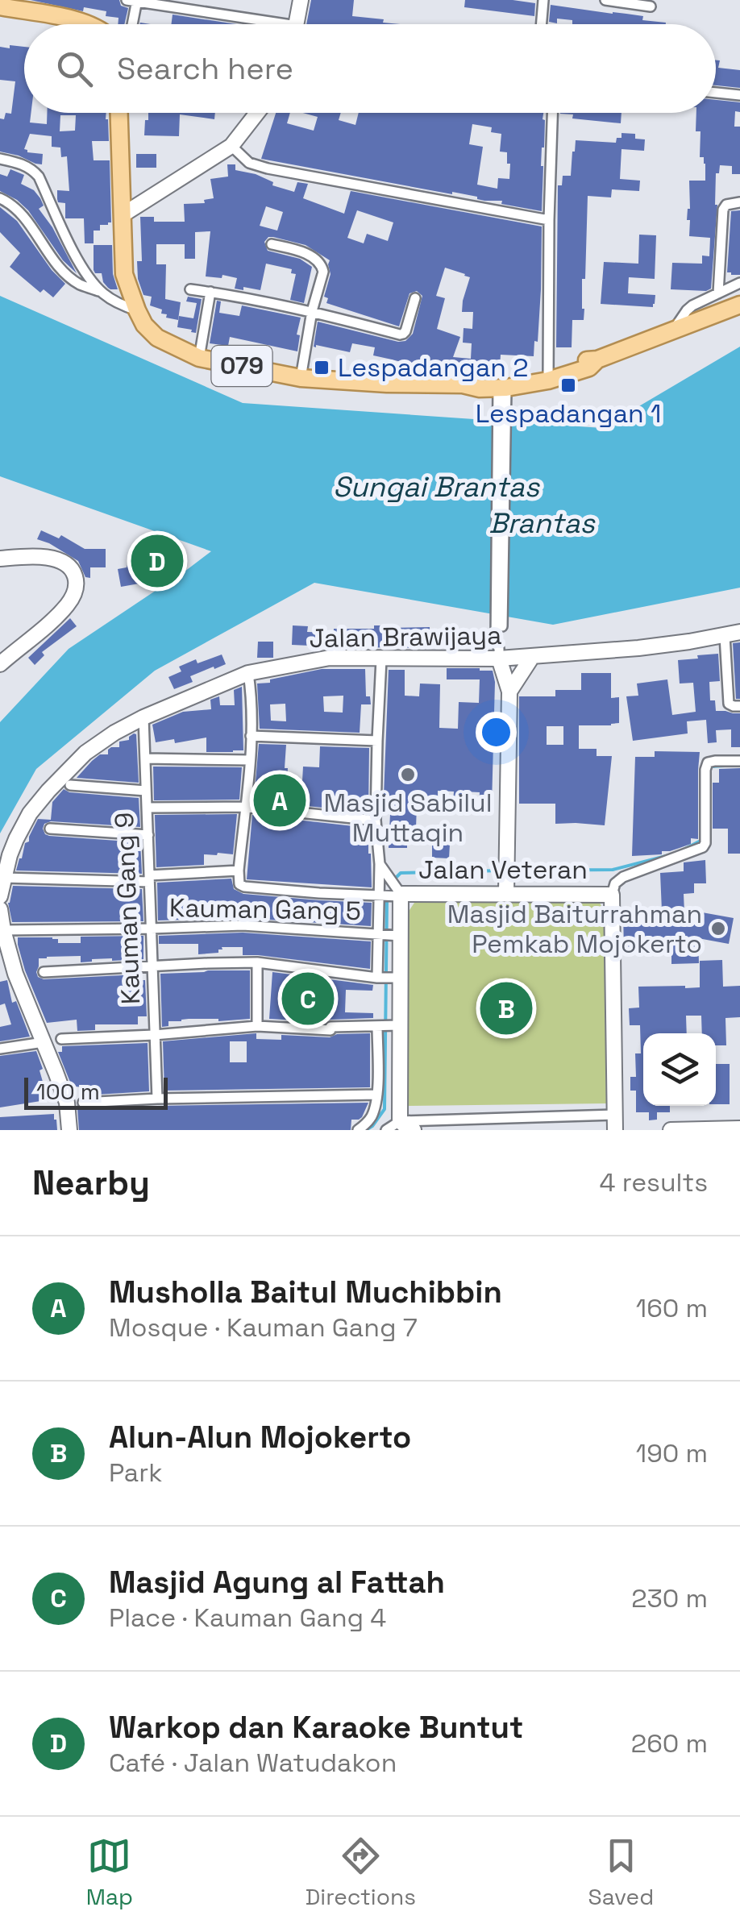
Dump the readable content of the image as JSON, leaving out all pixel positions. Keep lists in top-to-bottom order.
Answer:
{
  "streets": {
    "main road": ["079", "Jalan Brawijaya", "Jalan Veteran"],
    "street": ["Kauman Gang 9", "Kauman Gang 5"]
  },
  "crossings": [
    ["Jalan Brawijaya", "Kauman Gang 9"],
    ["Kauman Gang 9", "Kauman Gang 5"]
  ],
  "water": ["Sungai Brantas", "Brantas"],
  "places": {
    "transit": ["Lespadangan 2", "Lespadangan 1"],
    "other": ["Masjid Sabilul Muttaqin", "Masjid Baiturrahman Pemkab Mojokerto"]
  },
  "scale_bar": "100 m",
  "page": {
    "search": "Search here",
    "pins": [
      "D",
      "A",
      "C",
      "B"
    ],
    "scale": "100 m",
    "heading": ["Nearby", "4 results"],
    "list": [
      {
        "mark": "A",
        "name": "Musholla Baitul Muchibbin",
        "note": "Mosque · Kauman Gang 7",
        "value": "160 m"
      },
      {
        "mark": "B",
        "name": "Alun-Alun Mojokerto",
        "note": "Park",
        "value": "190 m"
      },
      {
        "mark": "C",
        "name": "Masjid Agung al Fattah",
        "note": "Place · Kauman Gang 4",
        "value": "230 m"
      },
      {
        "mark": "D",
        "name": "Warkop dan Karaoke Buntut",
        "note": "Café · Jalan Watudakon",
        "value": "260 m"
      }
    ],
    "nav": ["Map", "Directions", "Saved"]
  }
}
